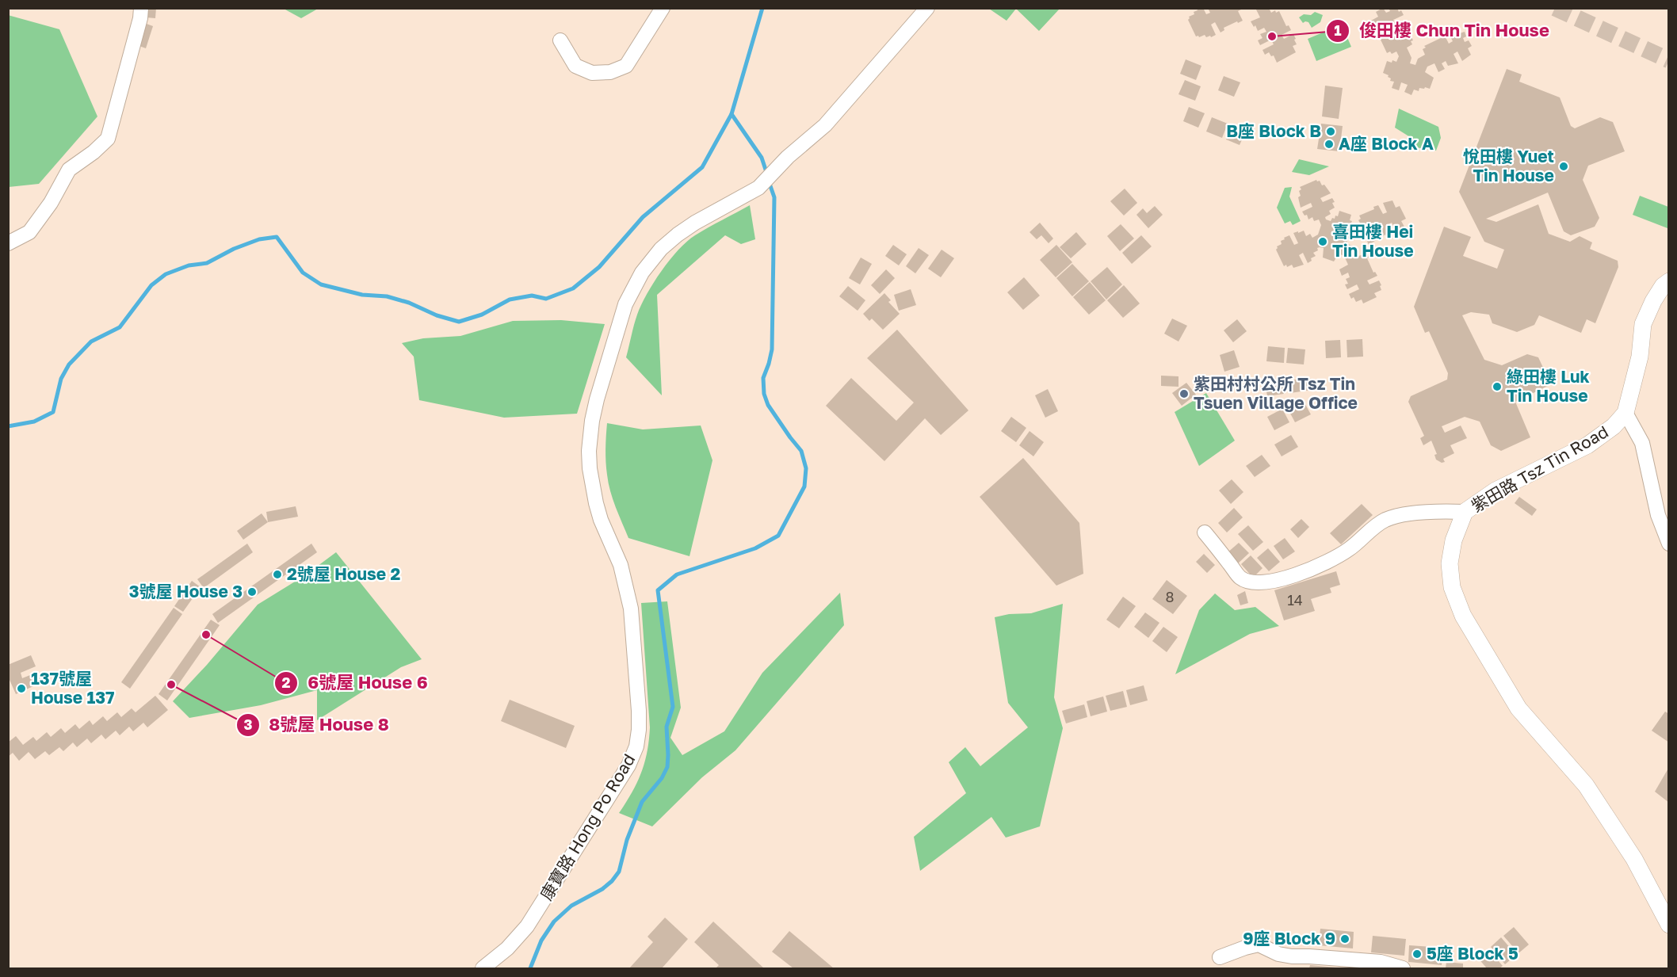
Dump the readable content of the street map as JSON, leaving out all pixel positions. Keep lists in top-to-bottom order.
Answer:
{
  "streets": {
    "street": ["紫田路 Tsz Tin Road", "康寶路 Hong Po Road"]
  },
  "places": [
    "俊田樓 Chun Tin House",
    "B座 Block B",
    "A座 Block A",
    "悅田樓 Yuet Tin House",
    "喜田樓 Hei Tin House",
    "綠田樓 Luk Tin House",
    "紫田村村公所 Tsz Tin Tsuen Village Office",
    "2號屋 House 2",
    "3號屋 House 3",
    "6號屋 House 6",
    "8號屋 House 8",
    "137號屋 House 137",
    "9座 Block 9",
    "5座 Block 5"
  ],
  "house_numbers": ["8", "14"]
}
